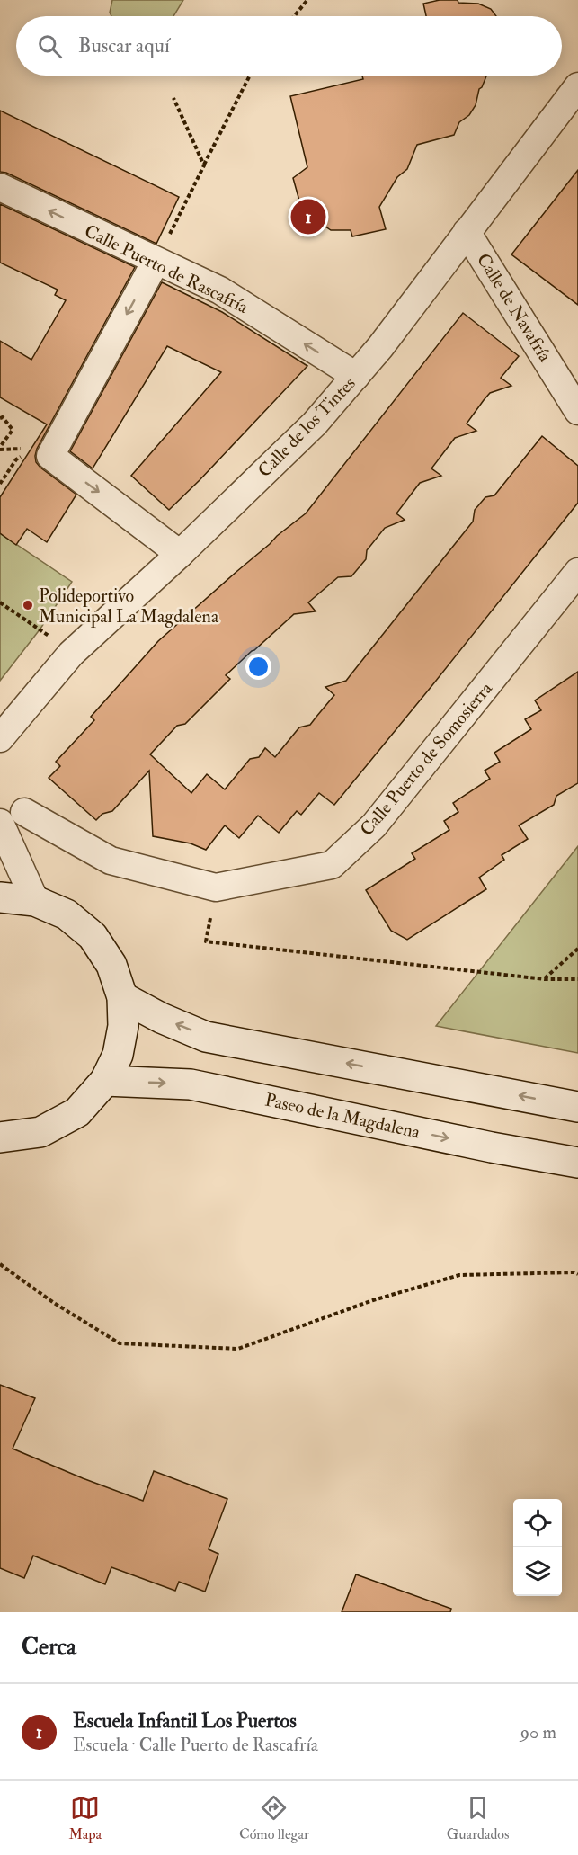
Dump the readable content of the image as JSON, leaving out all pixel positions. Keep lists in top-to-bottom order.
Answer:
{
  "streets": {
    "main road": ["Paseo de la Magdalena"],
    "street": [
      "Calle Puerto de Rascafría",
      "Calle de Navafría",
      "Calle de los Tintes",
      "Calle Puerto de Somosierra"
    ]
  },
  "crossings": [
    ["Calle Puerto de Rascafría", "Calle de los Tintes"],
    ["Calle de Navafría", "Calle de los Tintes"]
  ],
  "places": ["Polideportivo Municipal La Magdalena"],
  "page": {
    "search": "Buscar aquí",
    "pins": "1",
    "heading": "Cerca",
    "list": [
      {
        "mark": "1",
        "name": "Escuela Infantil Los Puertos",
        "note": "Escuela · Calle Puerto de Rascafría",
        "value": "90 m"
      }
    ],
    "nav": ["Mapa", "Cómo llegar", "Guardados"]
  }
}
